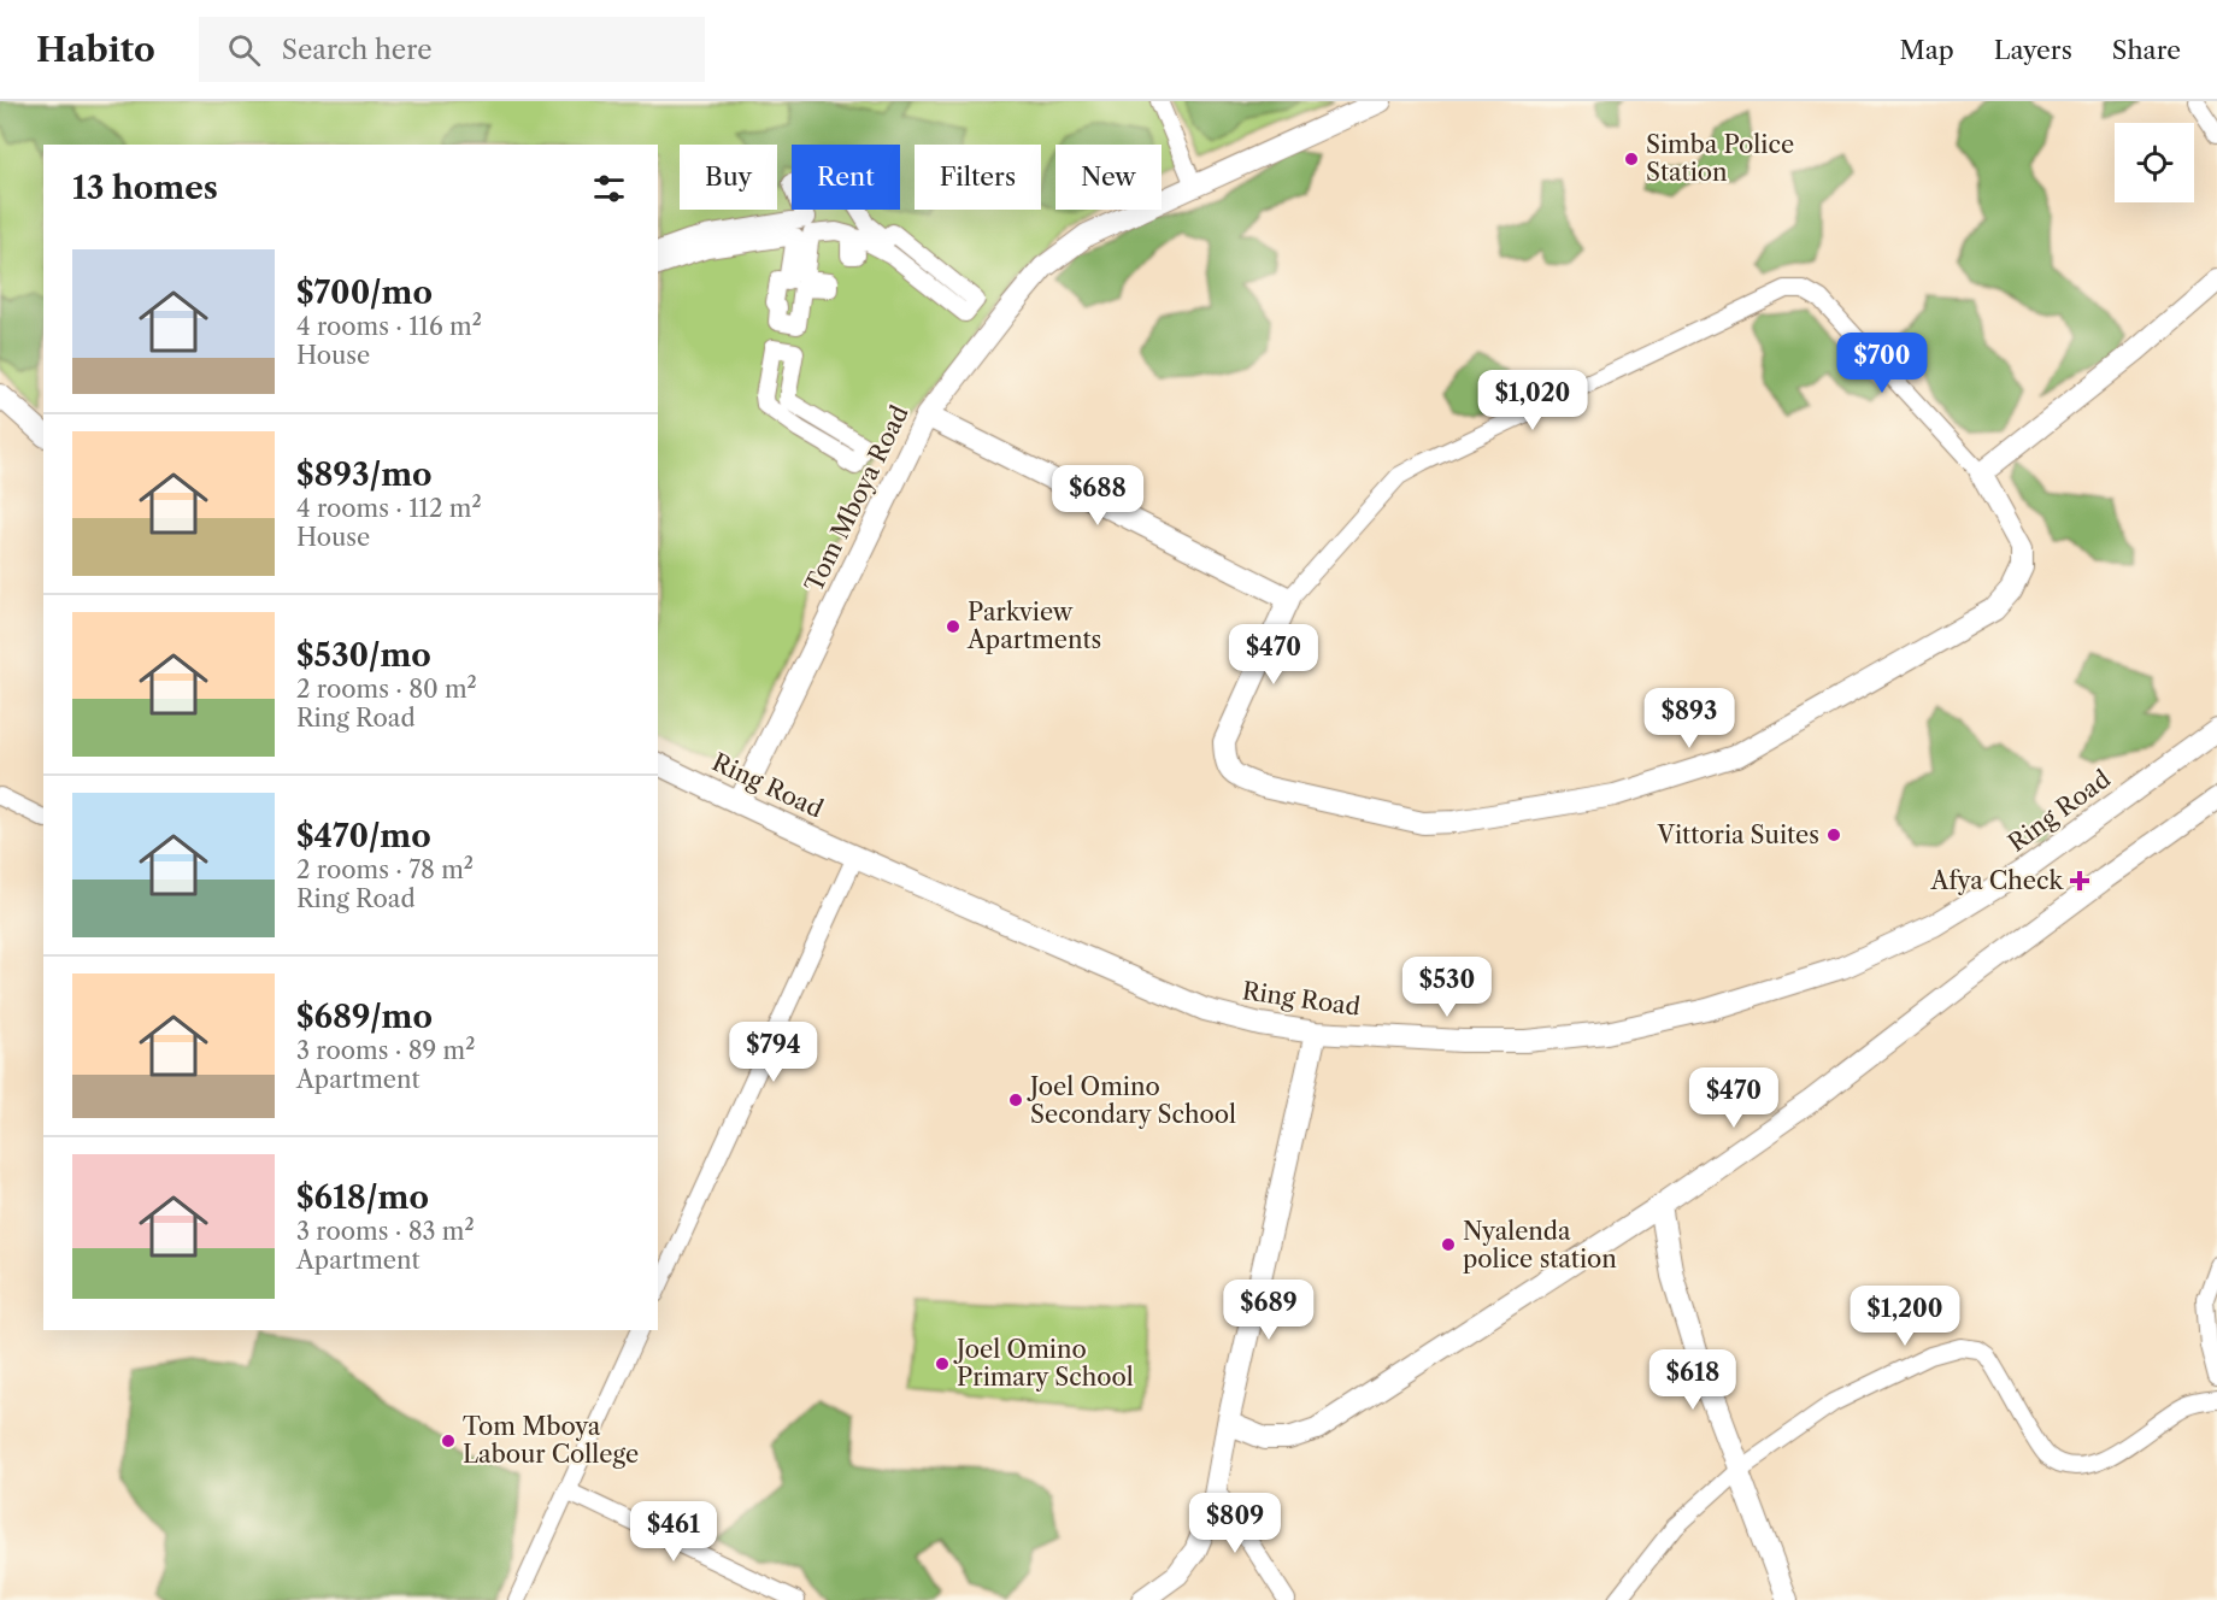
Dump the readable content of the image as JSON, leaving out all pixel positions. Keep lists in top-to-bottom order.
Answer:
{
  "streets": {
    "street": ["Tom Mboya Road", "Ring Road"]
  },
  "crossings": [
    ["Tom Mboya Road", "Ring Road"]
  ],
  "places": {
    "other": [
      "Simba Police Station",
      "Parkview Apartments",
      "Vittoria Suites",
      "Joel Omino Secondary School",
      "Nyalenda police station",
      "Joel Omino Primary School",
      "Tom Mboya Labour College"
    ],
    "health": ["Afya Check"]
  },
  "page": {
    "header": "Habito",
    "search": "Search here",
    "nav": ["Map", "Layers", "Share"],
    "chip": [
      "Buy",
      "Rent",
      "Filters",
      "New"
    ],
    "heading": "13 homes",
    "list": [
      {
        "name": "$700/mo",
        "note": "4 rooms · 116 m² · House"
      },
      {
        "name": "$893/mo",
        "note": "4 rooms · 112 m² · House"
      },
      {
        "name": "$530/mo",
        "note": "2 rooms · 80 m² · Ring Road"
      },
      {
        "name": "$470/mo",
        "note": "2 rooms · 78 m² · Ring Road"
      },
      {
        "name": "$689/mo",
        "note": "3 rooms · 89 m² · Apartment"
      },
      {
        "name": "$618/mo",
        "note": "3 rooms · 83 m² · Apartment"
      }
    ],
    "price": [
      "$700",
      "$1,020",
      "$688",
      "$470",
      "$893",
      "$530",
      "$794",
      "$470",
      "$689",
      "$1,200",
      "$618",
      "$809",
      "$461"
    ]
  }
}
